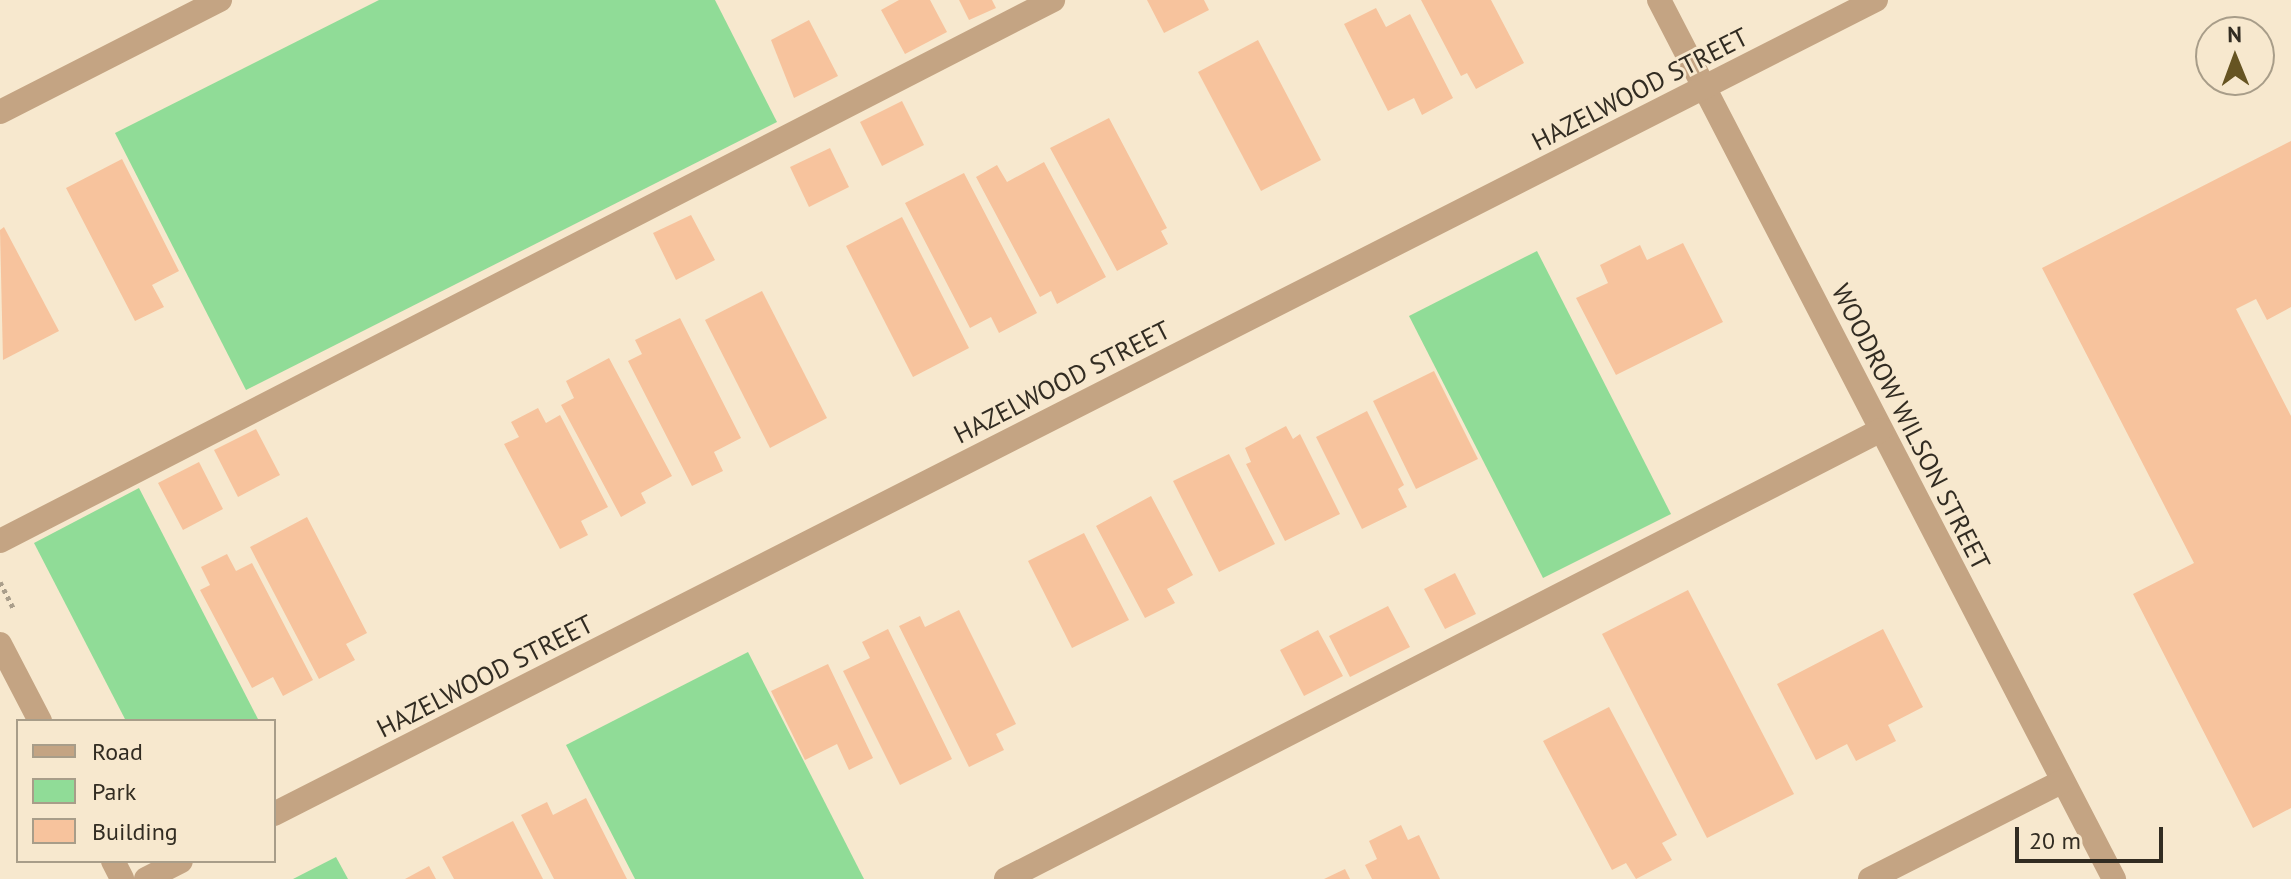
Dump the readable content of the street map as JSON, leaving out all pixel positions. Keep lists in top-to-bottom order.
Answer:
{
  "streets": {
    "street": ["HAZELWOOD STREET", "WOODROW WILSON STREET"]
  },
  "crossings": [
    ["HAZELWOOD STREET", "WOODROW WILSON STREET"]
  ],
  "legend": ["Road", "Park", "Building"],
  "scale_bar": "20 m",
  "north": "top"
}
